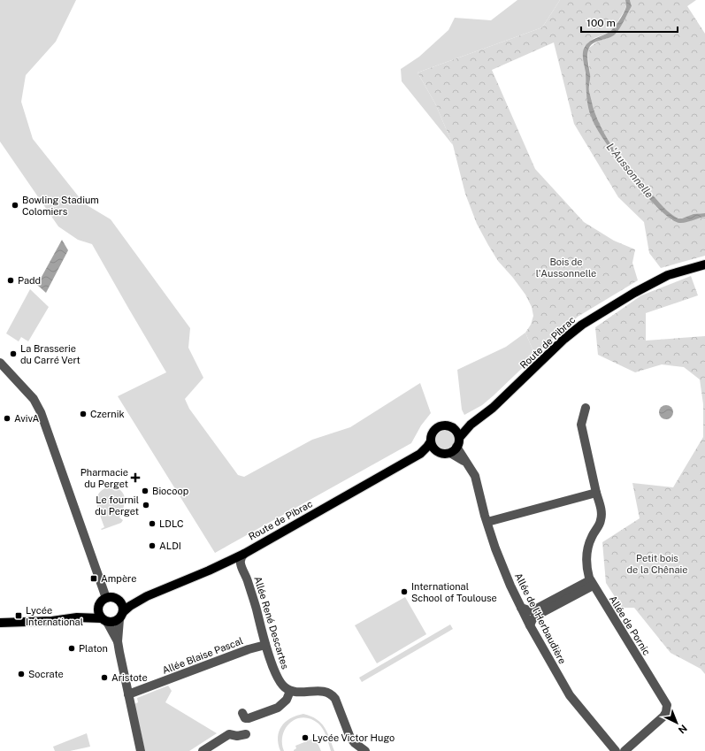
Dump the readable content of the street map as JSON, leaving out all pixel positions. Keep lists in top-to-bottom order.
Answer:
{
  "streets": {
    "main road": ["Route de Pibrac"],
    "street": [
      "Allée de l'Herbaudière",
      "Allée René Descartes",
      "Allée de Pornic",
      "Allée Blaise Pascal"
    ]
  },
  "crossings": [
    ["Route de Pibrac", "Allée de l'Herbaudière"],
    ["Route de Pibrac", "Allée René Descartes"],
    ["Allée René Descartes", "Allée Blaise Pascal"]
  ],
  "water": ["L'Aussonnelle"],
  "parks": ["Bois de l'Aussonnelle", "Petit bois de la Chênaie"],
  "places": {
    "other": [
      "Bowling Stadium Colomiers",
      "Padd",
      "La Brasserie du Carré Vert",
      "Czernik",
      "AvivA",
      "Biocoop",
      "Le fournil du Perget",
      "LDLC",
      "ALDI",
      "International School of Toulouse",
      "Platon",
      "Socrate",
      "Aristote",
      "Lycée Victor Hugo"
    ],
    "health": ["Pharmacie du Perget"],
    "transit": ["Ampère", "Lycée International"]
  },
  "scale_bar": "100 m",
  "north": "bottom right"
}
